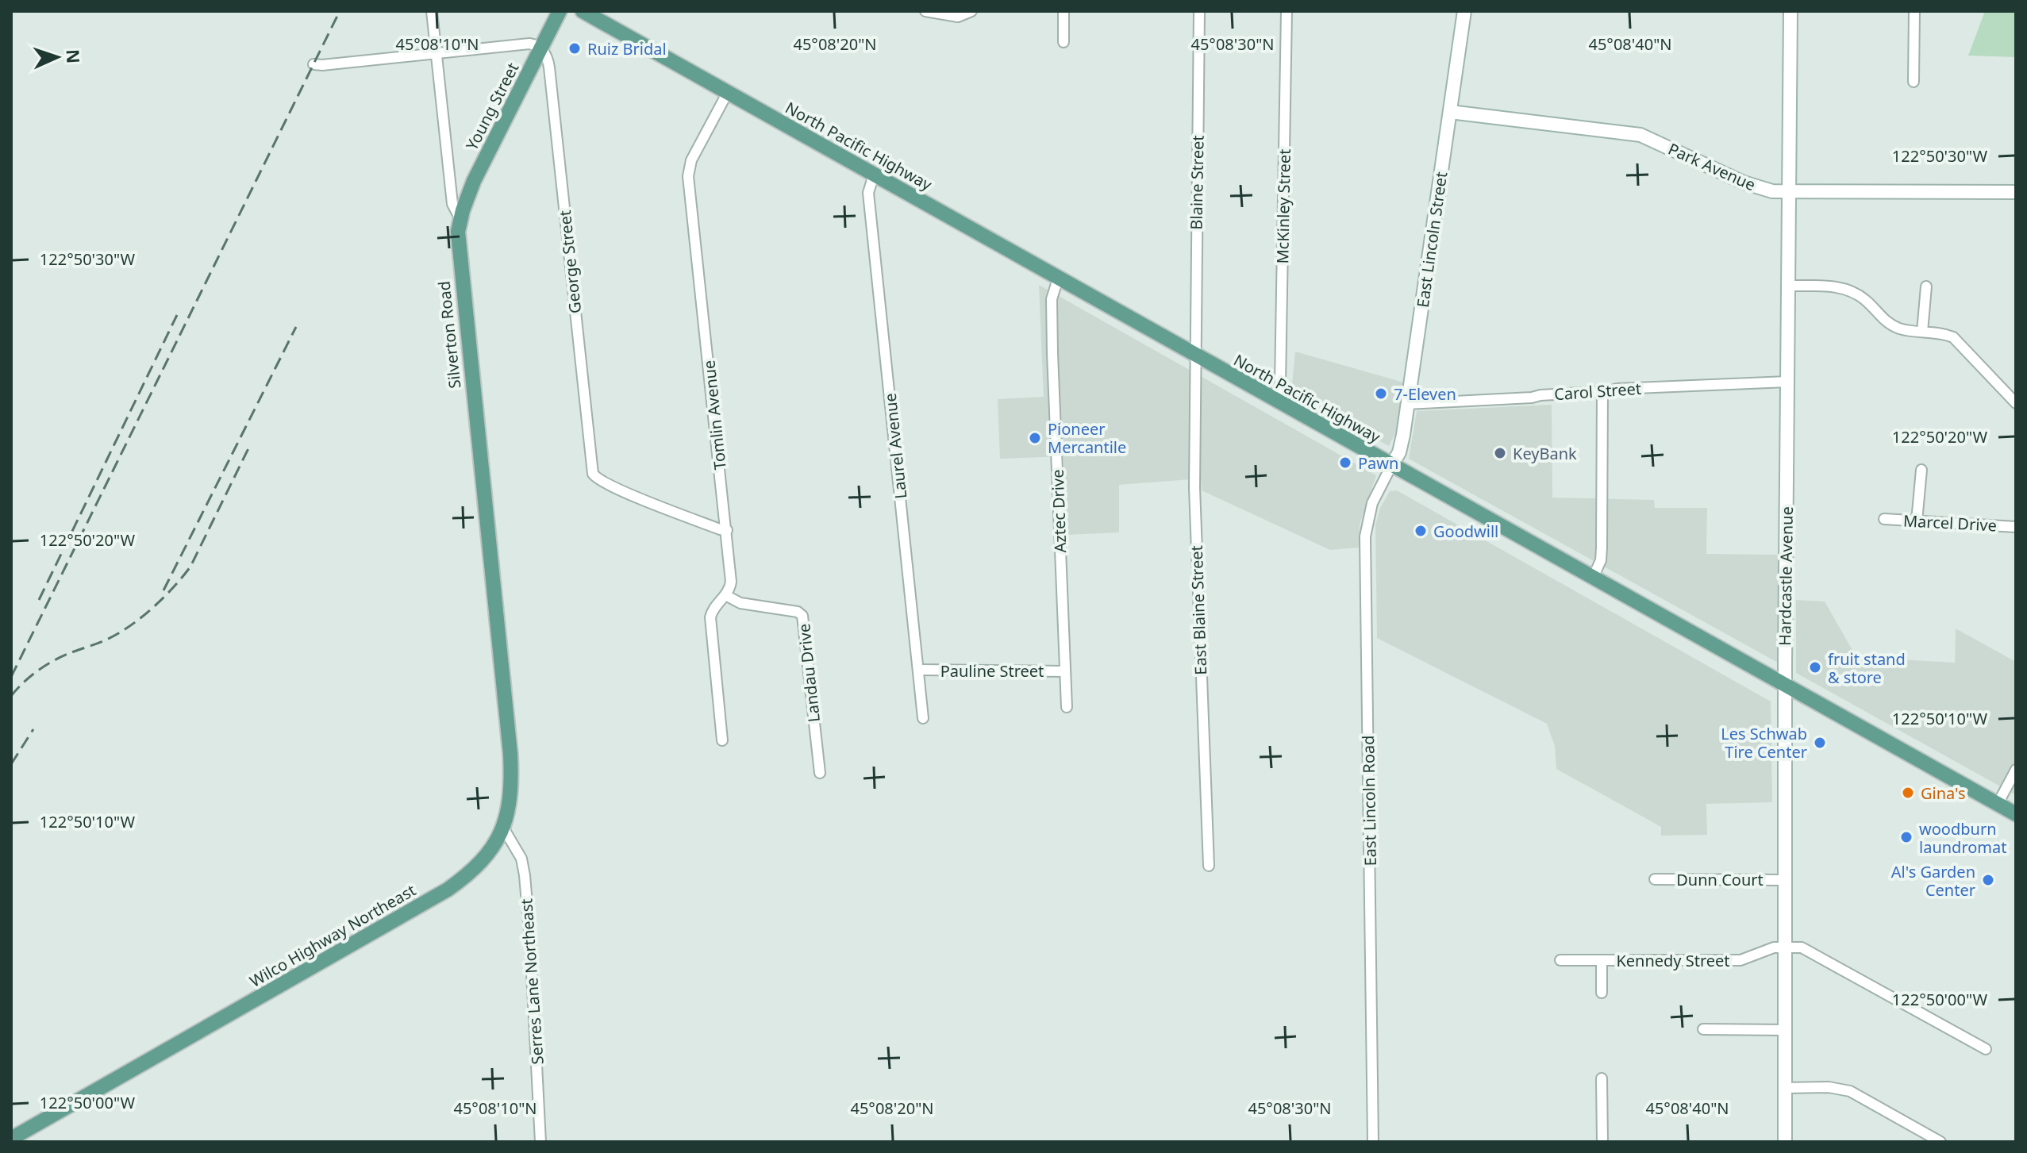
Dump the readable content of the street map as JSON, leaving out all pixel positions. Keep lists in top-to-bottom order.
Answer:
{
  "streets": {
    "main road": [
      "Young Street",
      "North Pacific Highway",
      "Silverton Road",
      "Wilco Highway Northeast"
    ],
    "street": [
      "Park Avenue",
      "Blaine Street",
      "McKinley Street",
      "East Lincoln Street",
      "George Street",
      "Carol Street",
      "Tomlin Avenue",
      "Laurel Avenue",
      "Aztec Drive",
      "Marcel Drive",
      "Hardcastle Avenue",
      "East Blaine Street",
      "Pauline Street",
      "Landau Drive",
      "East Lincoln Road",
      "Dunn Court",
      "Kennedy Street",
      "Serres Lane Northeast"
    ]
  },
  "crossings": [
    ["Young Street", "George Street"],
    ["Young Street", "Silverton Road"],
    ["North Pacific Highway", "Blaine Street"],
    ["North Pacific Highway", "McKinley Street"],
    ["North Pacific Highway", "East Lincoln Street"],
    ["North Pacific Highway", "Tomlin Avenue"],
    ["North Pacific Highway", "Laurel Avenue"],
    ["North Pacific Highway", "Aztec Drive"],
    ["North Pacific Highway", "Hardcastle Avenue"],
    ["North Pacific Highway", "East Blaine Street"],
    ["North Pacific Highway", "East Lincoln Road"],
    ["Park Avenue", "East Lincoln Street"],
    ["Park Avenue", "Hardcastle Avenue"],
    ["Blaine Street", "East Blaine Street"],
    ["East Lincoln Street", "Carol Street"],
    ["East Lincoln Street", "East Lincoln Road"],
    ["George Street", "Tomlin Avenue"],
    ["Silverton Road", "Wilco Highway Northeast"],
    ["Carol Street", "Hardcastle Avenue"],
    ["Tomlin Avenue", "Landau Drive"],
    ["Laurel Avenue", "Pauline Street"],
    ["Aztec Drive", "Pauline Street"],
    ["Hardcastle Avenue", "Dunn Court"],
    ["Hardcastle Avenue", "Kennedy Street"],
    ["Wilco Highway Northeast", "Serres Lane Northeast"]
  ],
  "places": [
    "Ruiz Bridal",
    "7-Eleven",
    "Pioneer Mercantile",
    "KeyBank",
    "Pawn",
    "Goodwill",
    "fruit stand & store",
    "Les Schwab Tire Center",
    "Gina's",
    "woodburn laundromat",
    "Al's Garden Center"
  ],
  "north": "right",
  "coordinates": [
    "45°08'10\"N",
    "45°08'20\"N",
    "45°08'30\"N",
    "45°08'40\"N",
    "122°50'30\"W",
    "122°50'20\"W",
    "122°50'10\"W",
    "122°50'00\"W"
  ]
}
